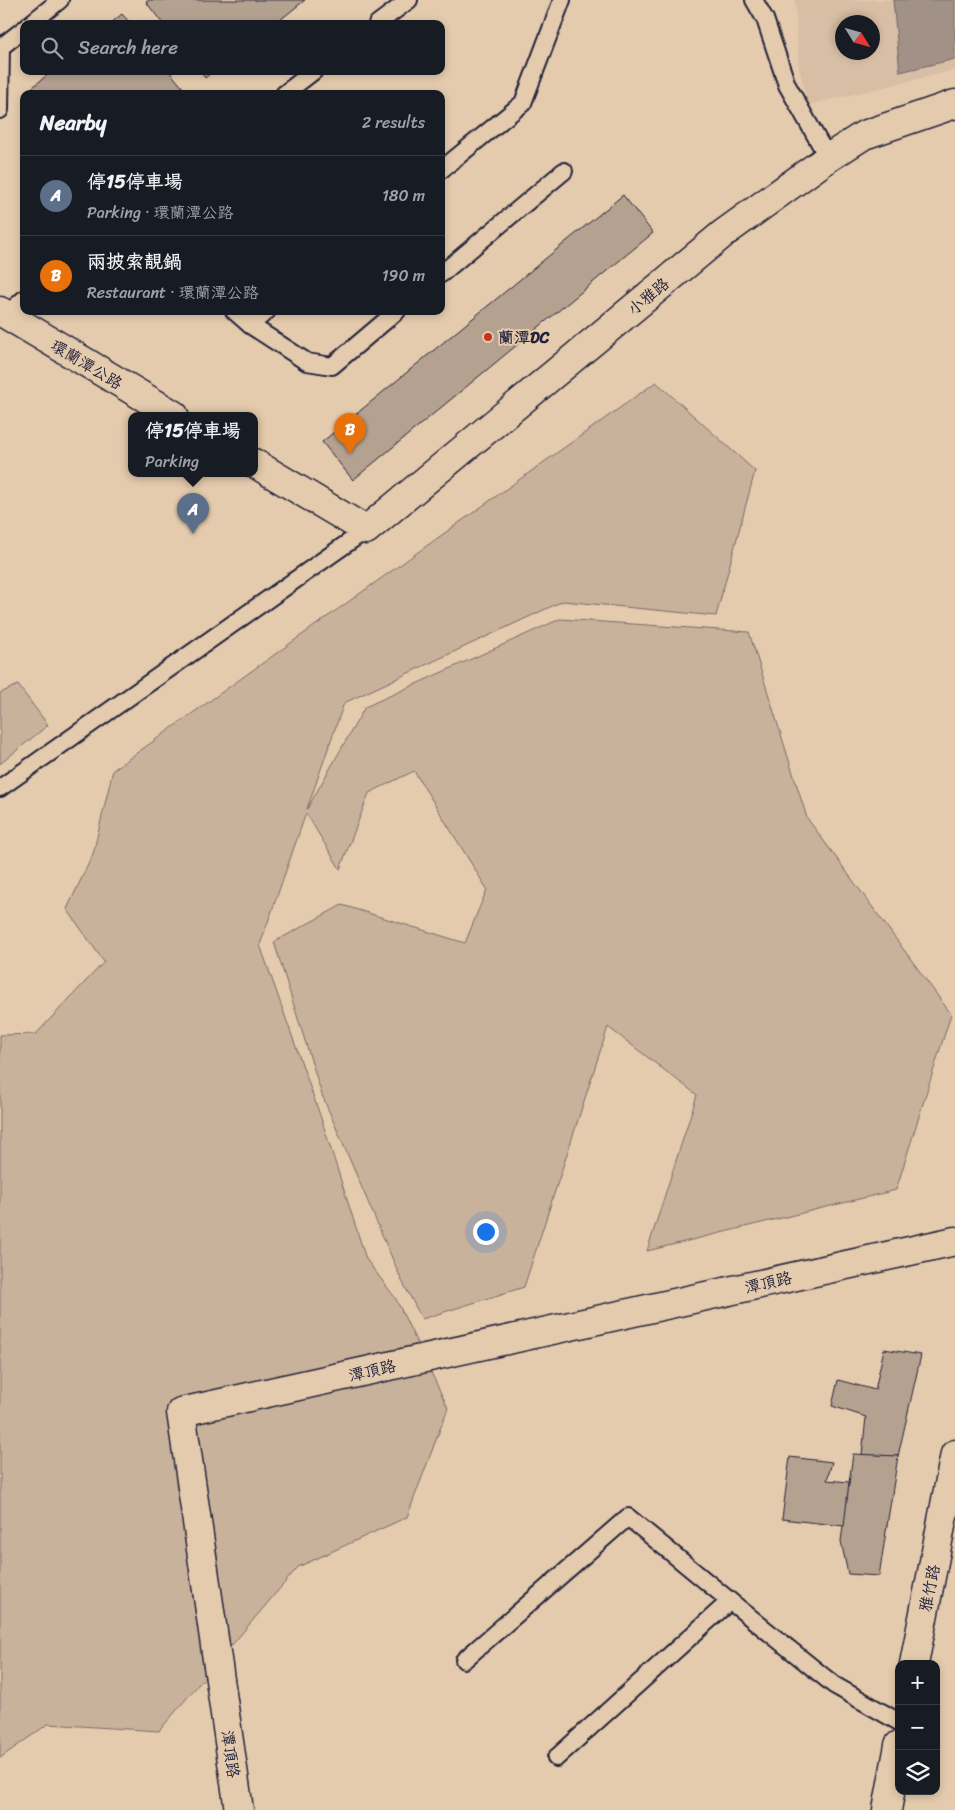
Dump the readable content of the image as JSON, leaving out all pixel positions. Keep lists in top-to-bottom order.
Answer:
{
  "streets": {
    "street": [
      "小雅路",
      "環蘭潭公路",
      "潭頂路",
      "雅竹路"
    ]
  },
  "places": ["蘭潭DC"],
  "north": "bottom right",
  "page": {
    "search": "Search here",
    "heading": ["Nearby", "2 results"],
    "list": [
      {
        "mark": "A",
        "name": "停15停車場",
        "note": "Parking · 環蘭潭公路",
        "value": "180 m"
      },
      {
        "mark": "B",
        "name": "兩披索靚鍋",
        "note": "Restaurant · 環蘭潭公路",
        "value": "190 m"
      }
    ],
    "popup": ["停15停車場", "Parking"],
    "pins": ["B", "A"],
    "map_buttons": ["+", "−"]
  }
}
